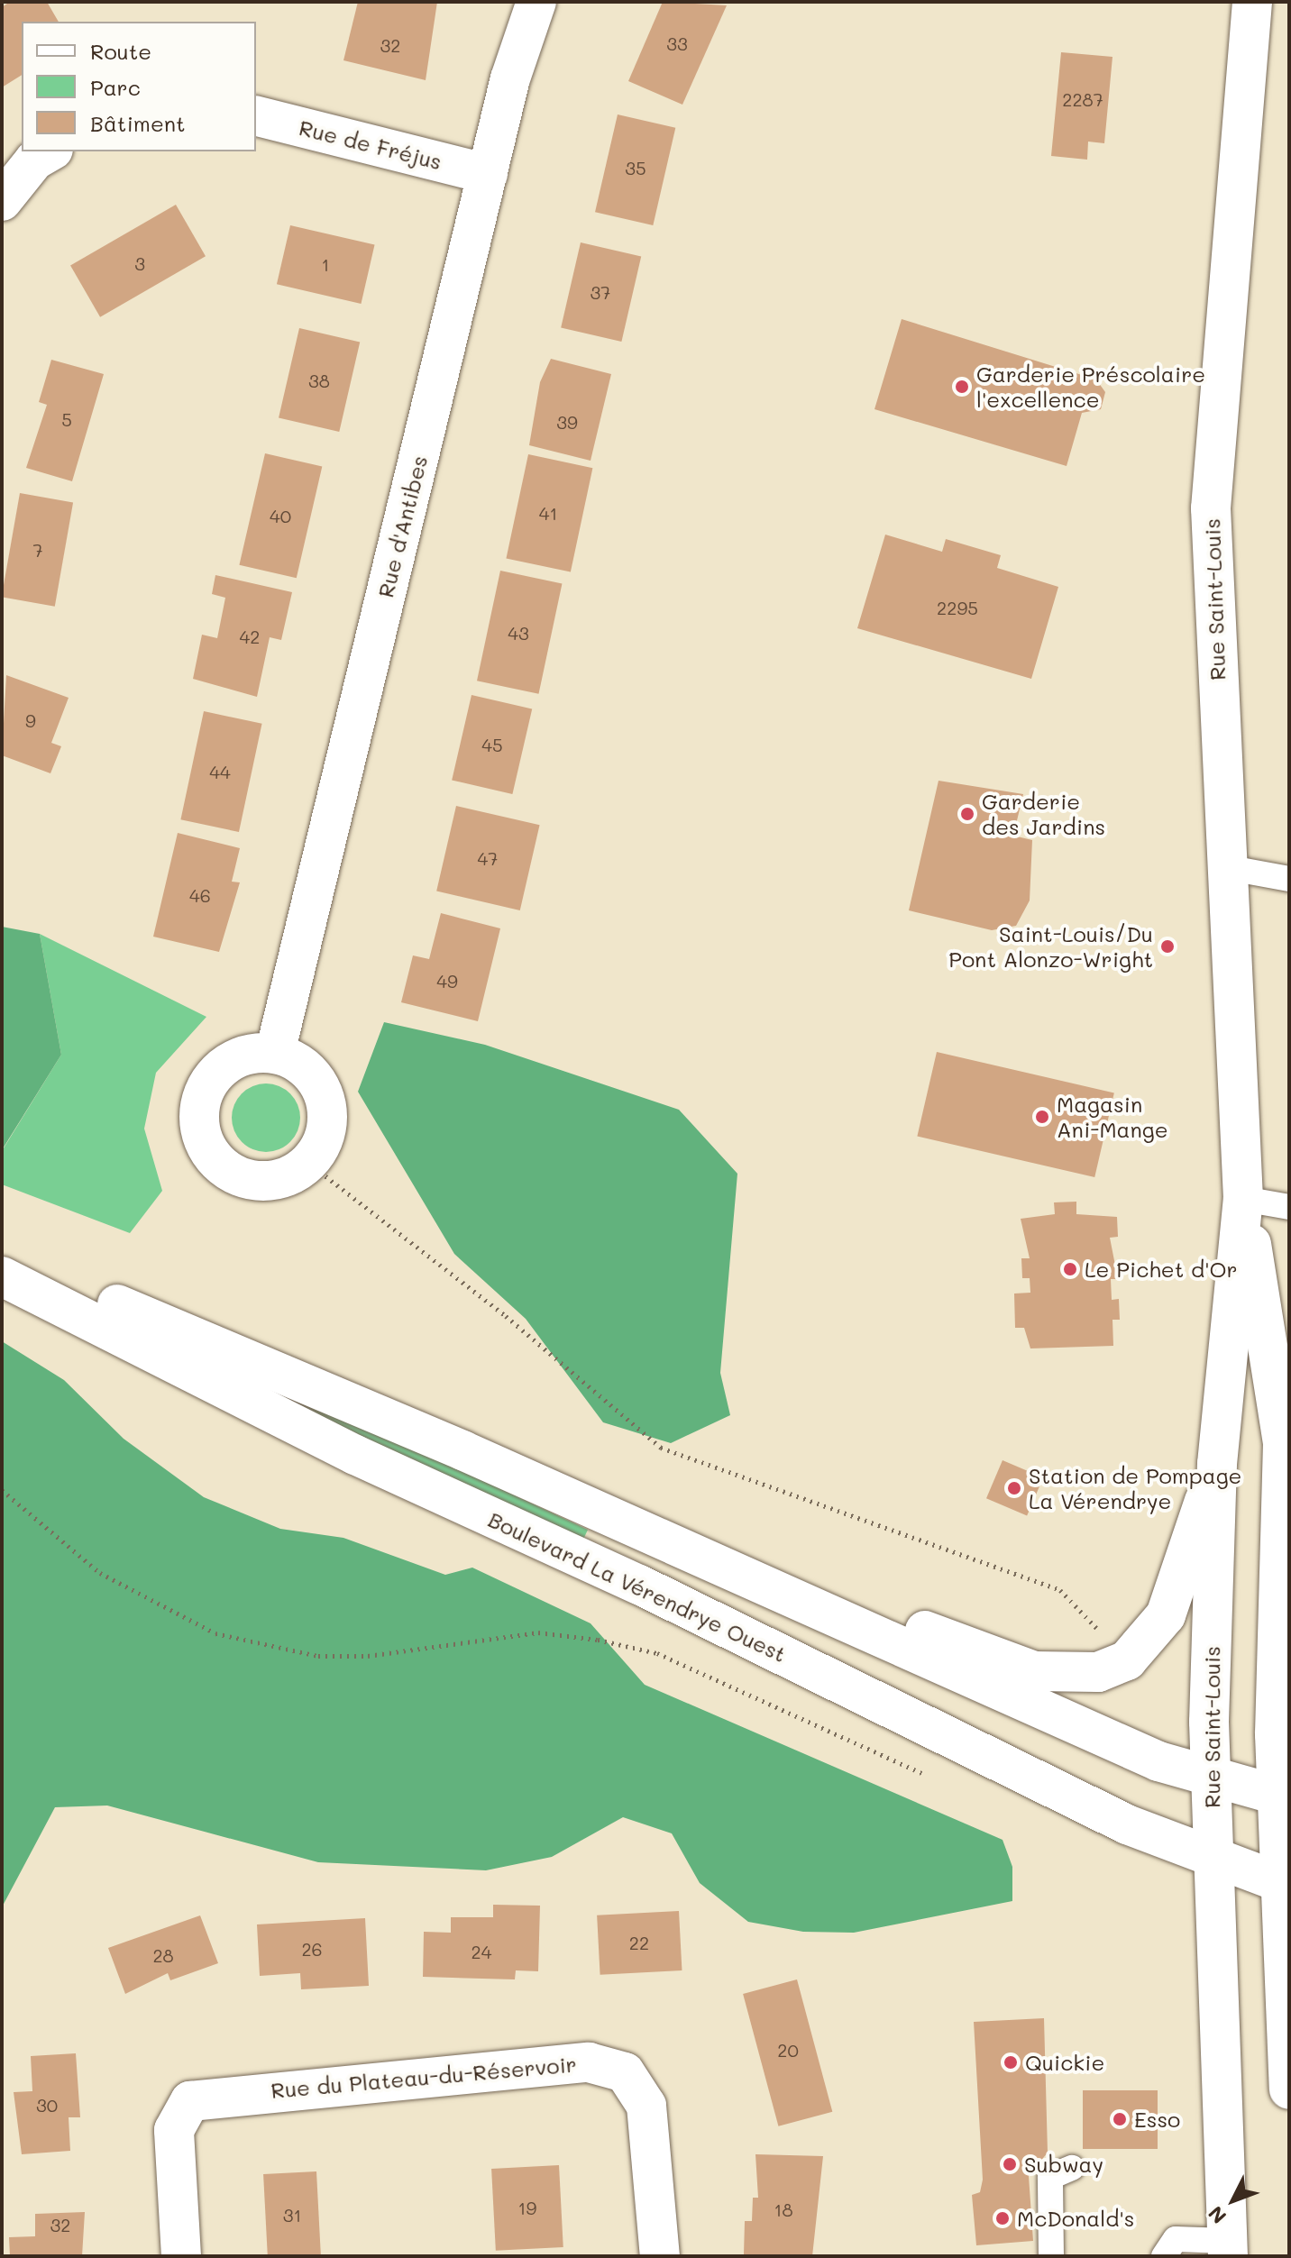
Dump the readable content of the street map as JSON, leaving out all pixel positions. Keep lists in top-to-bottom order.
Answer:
{
  "streets": {
    "main road": [
      "Rue de Fréjus",
      "Rue d'Antibes",
      "Rue Saint-Louis",
      "Boulevard La Vérendrye Ouest",
      "Rue du Plateau-du-Réservoir"
    ]
  },
  "crossings": [
    ["Rue de Fréjus", "Rue d'Antibes"],
    ["Rue Saint-Louis", "Boulevard La Vérendrye Ouest"]
  ],
  "places": [
    "Garderie Préscolaire l'excellence",
    "Garderie des Jardins",
    "Saint-Louis/Du Pont Alonzo-Wright",
    "Magasin Ani-Mange",
    "Le Pichet d'Or",
    "Station de Pompage La Vérendrye",
    "Quickie",
    "Esso",
    "Subway",
    "McDonald's"
  ],
  "house_numbers": [
    "33",
    "32",
    "2287",
    "35",
    "3",
    "1",
    "37",
    "38",
    "5",
    "39",
    "41",
    "40",
    "7",
    "2295",
    "43",
    "42",
    "9",
    "45",
    "44",
    "47",
    "46",
    "49",
    "22",
    "26",
    "24",
    "28",
    "20",
    "30",
    "19",
    "18",
    "31",
    "32"
  ],
  "legend": ["Route", "Parc", "Bâtiment"],
  "north": "bottom left"
}
